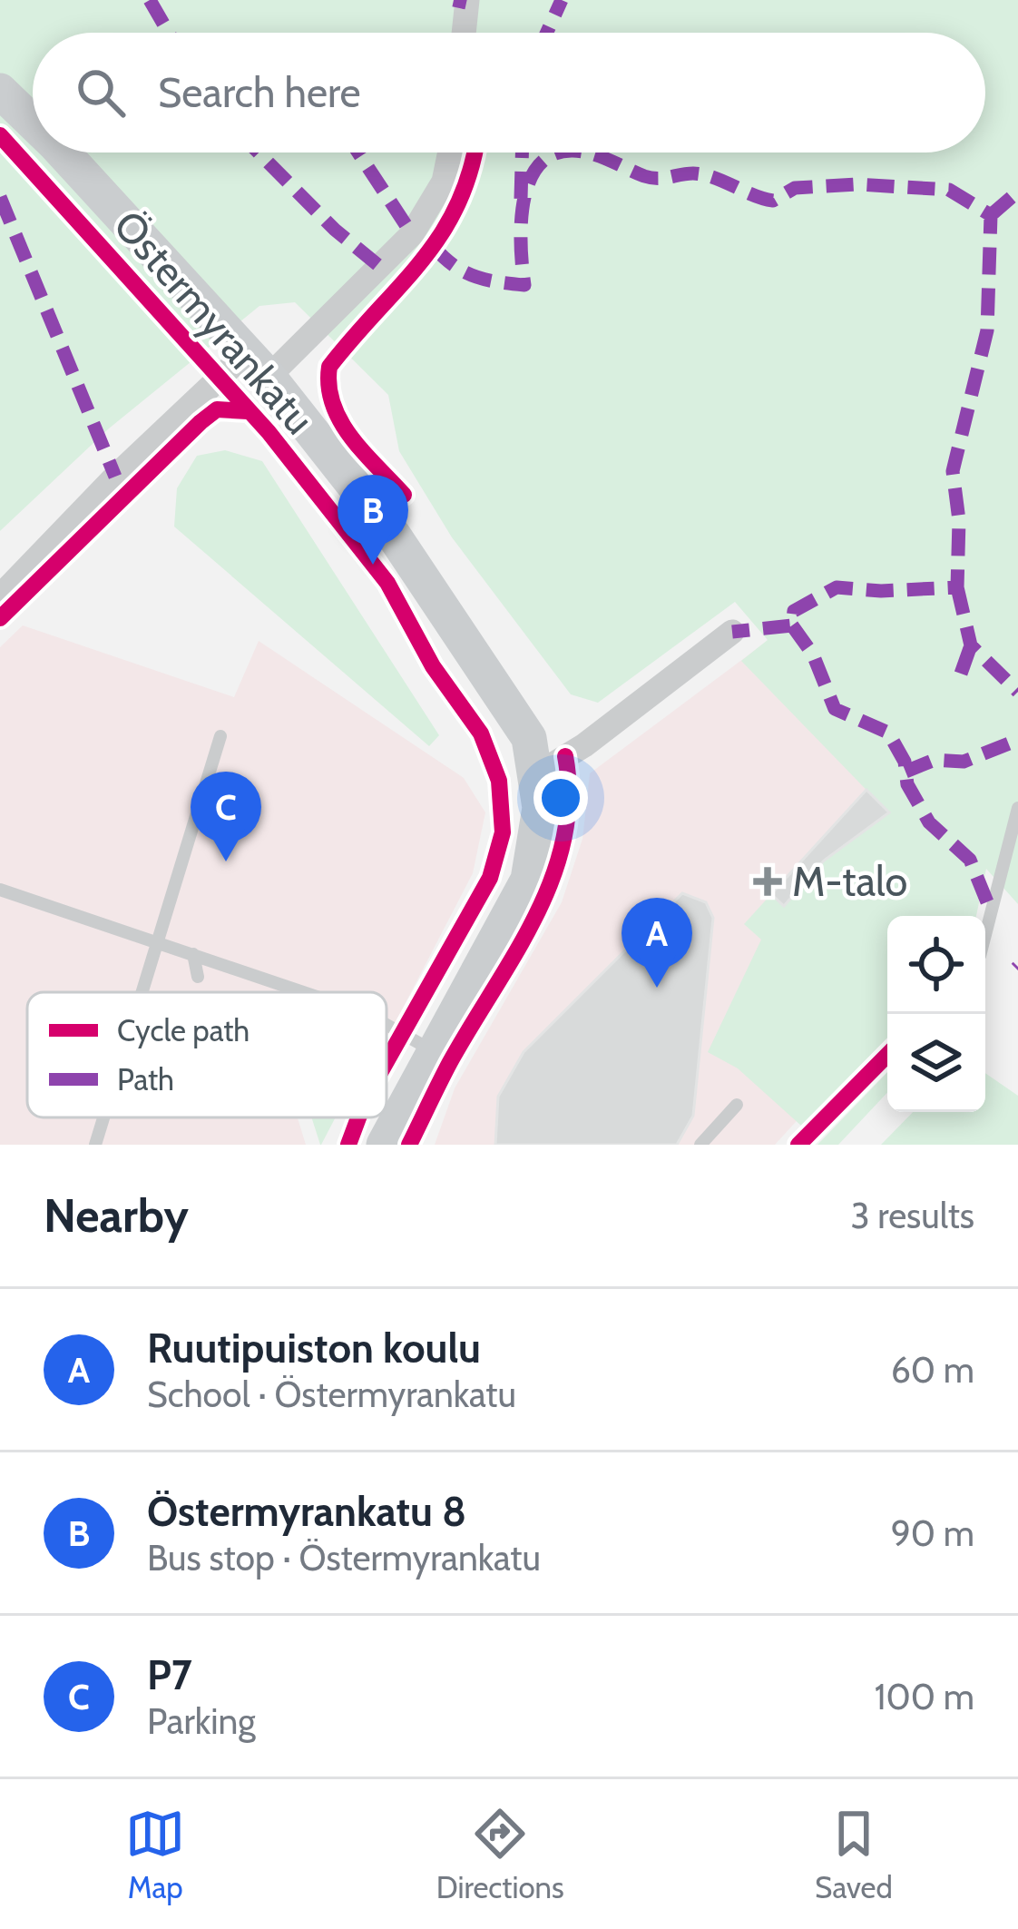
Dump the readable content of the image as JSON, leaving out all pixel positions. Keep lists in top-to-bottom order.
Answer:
{
  "streets": {
    "street": ["Östermyrankatu"]
  },
  "places": {
    "health": ["M-talo"]
  },
  "legend": ["Cycle path", "Path"],
  "page": {
    "search": "Search here",
    "pins": ["B", "C", "A"],
    "heading": ["Nearby", "3 results"],
    "list": [
      {
        "mark": "A",
        "name": "Ruutipuiston koulu",
        "note": "School · Östermyrankatu",
        "value": "60 m"
      },
      {
        "mark": "B",
        "name": "Östermyrankatu 8",
        "note": "Bus stop · Östermyrankatu",
        "value": "90 m"
      },
      {
        "mark": "C",
        "name": "P7",
        "note": "Parking",
        "value": "100 m"
      }
    ],
    "nav": ["Map", "Directions", "Saved"]
  }
}
